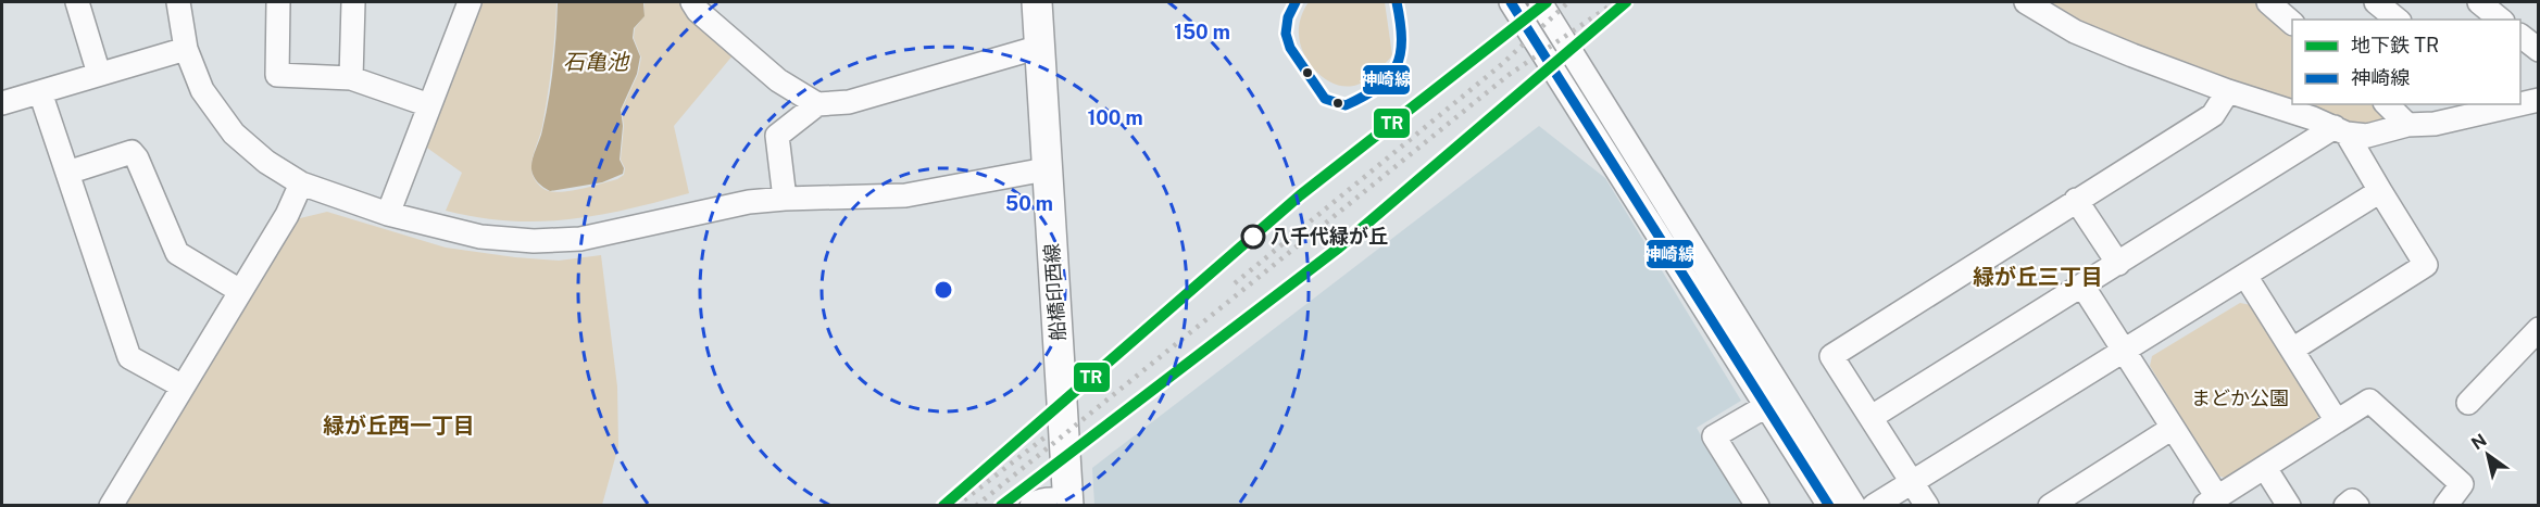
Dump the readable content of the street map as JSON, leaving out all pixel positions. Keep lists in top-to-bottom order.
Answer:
{
  "streets": {
    "main road": ["船橋印西線"]
  },
  "districts": ["緑が丘三丁目", "緑が丘西一丁目"],
  "water": ["石亀池"],
  "parks": ["まどか公園"],
  "places": ["八千代緑が丘"],
  "lines": ["metro line TR", "transit line 神崎線"],
  "legend": ["地下鉄 TR", "神崎線"],
  "north": "top left",
  "rings": ["150 m", "100 m", "50 m"]
}
